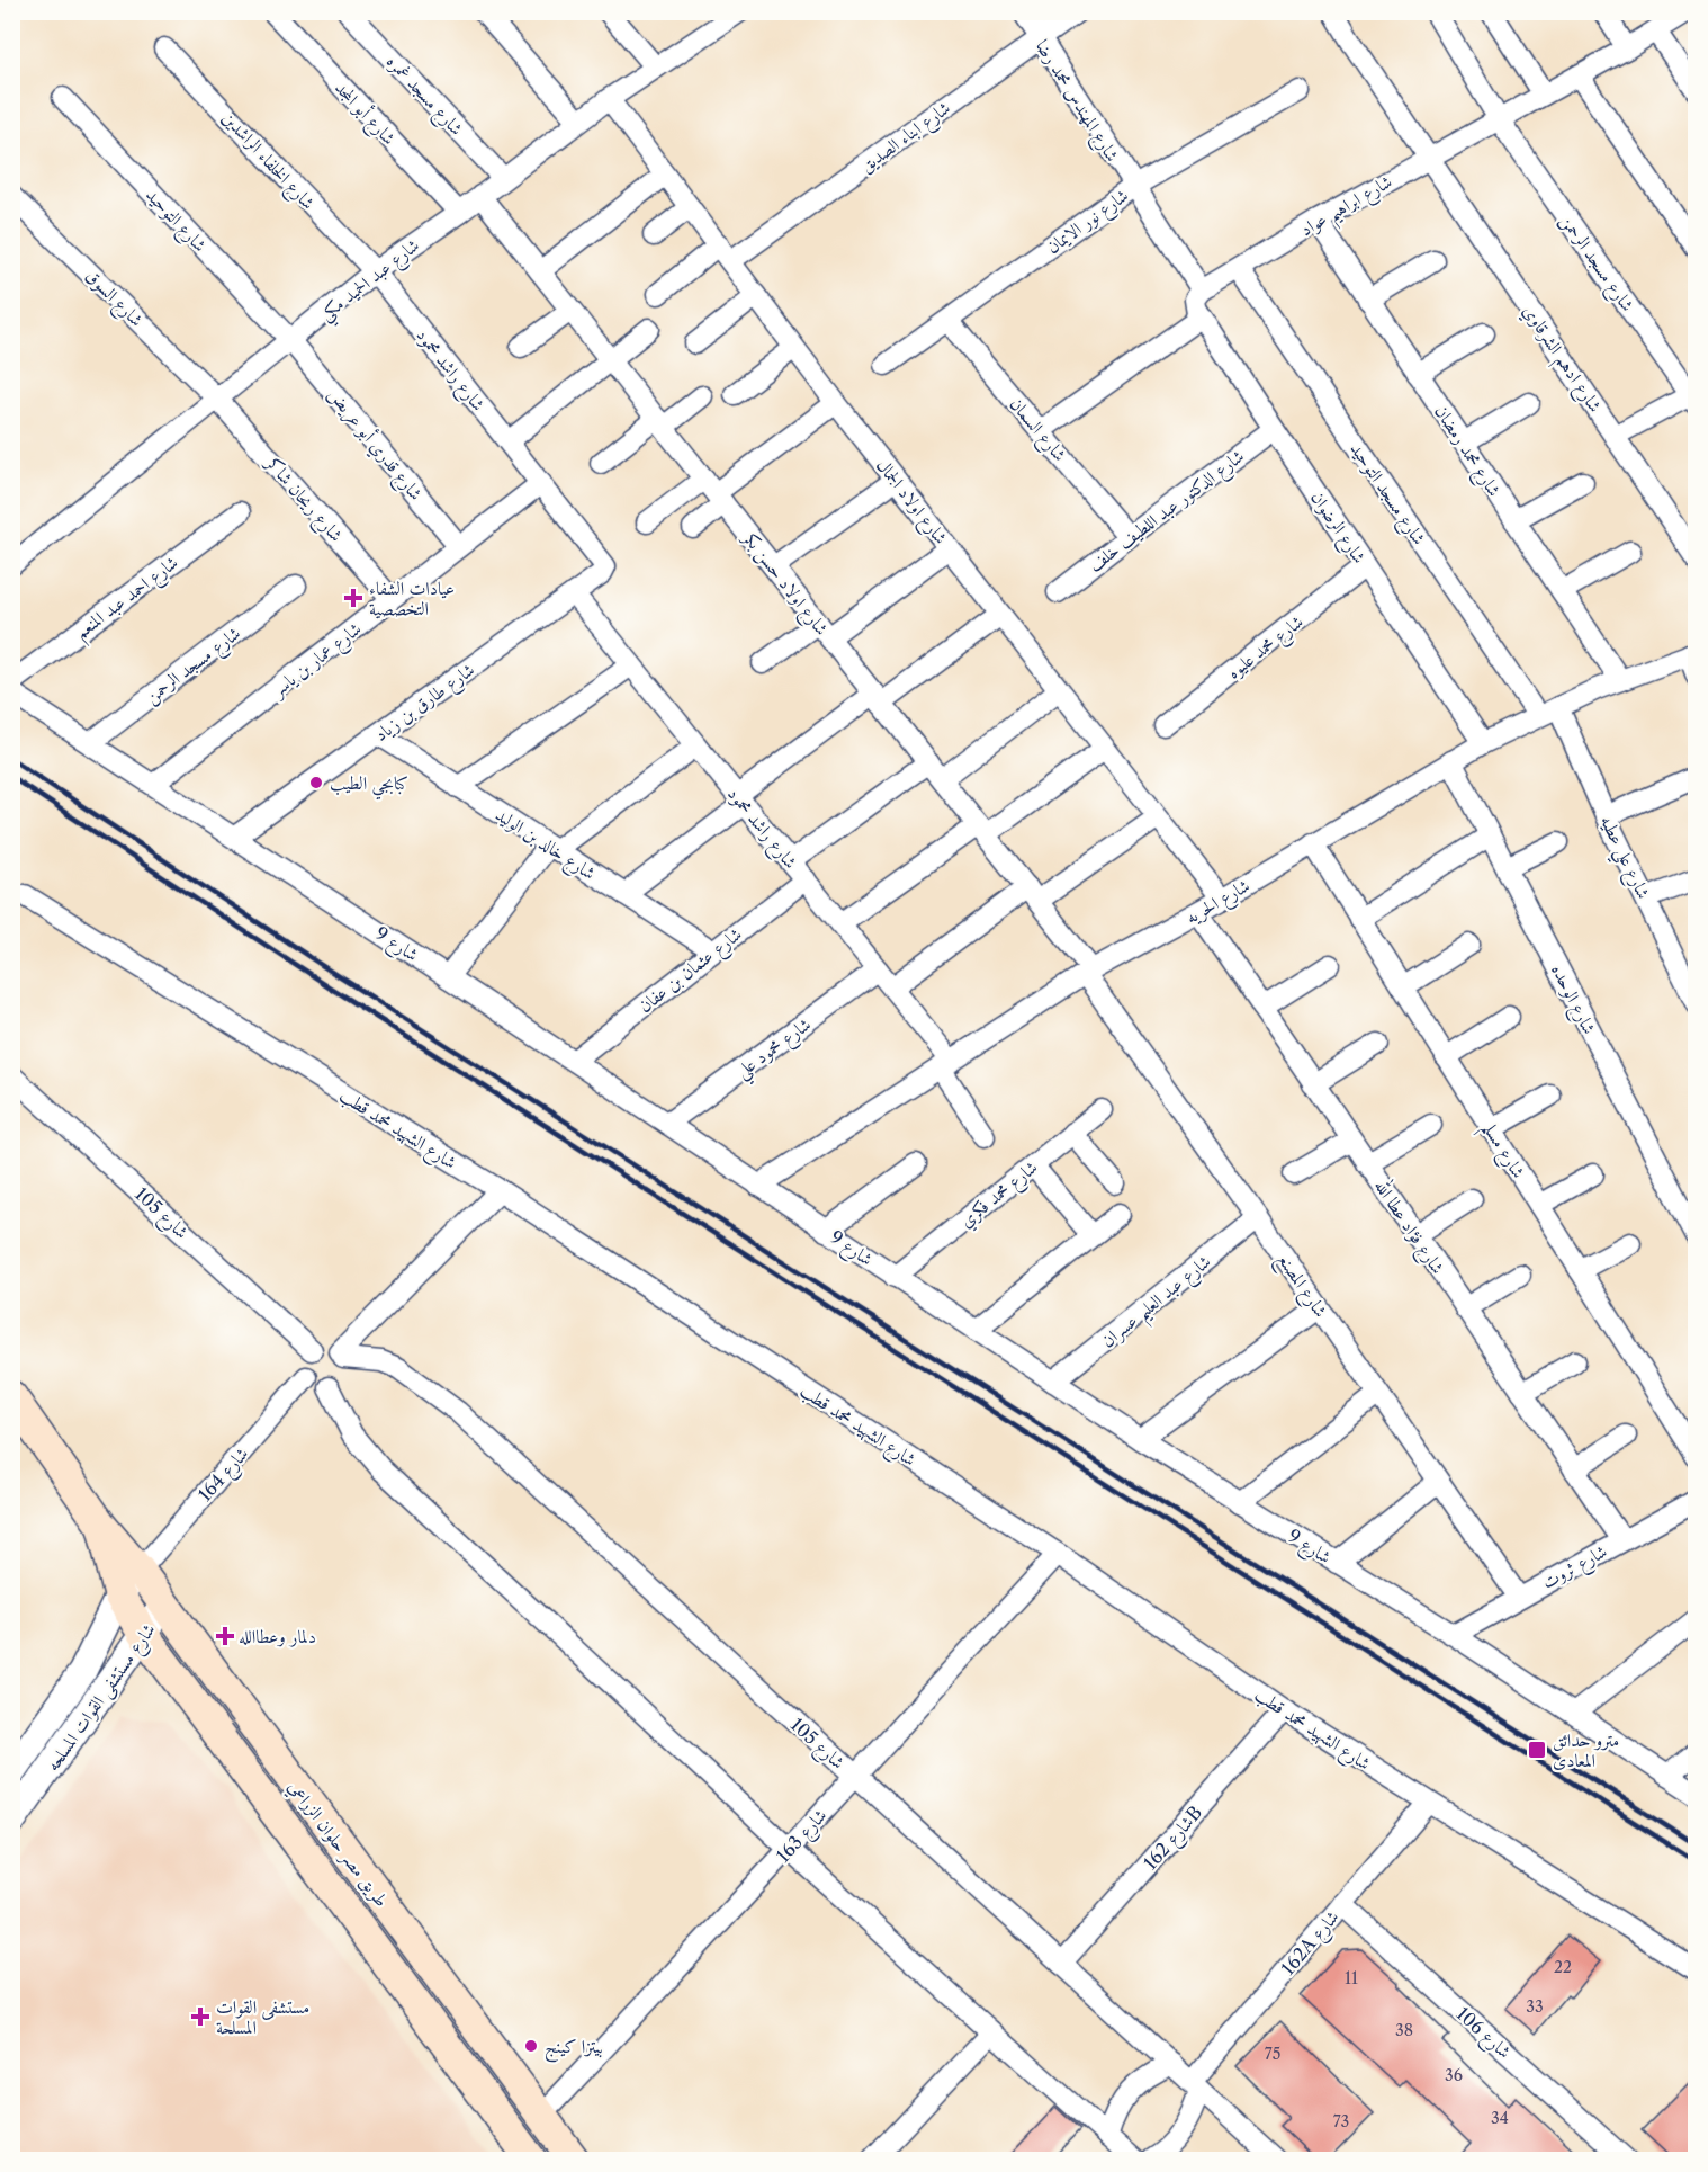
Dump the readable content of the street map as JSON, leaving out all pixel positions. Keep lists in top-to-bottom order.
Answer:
{
  "streets": {
    "main road": ["طريق مصر حلوان الزراعي"],
    "street": [
      "شارع مسجد غمره",
      "شارع المهندس محمد رضا",
      "شارع أبو المجد",
      "شارع ابناء الصديق",
      "شارع الخلفاء الراشدين",
      "شارع ابراهيم عواد",
      "شارع التوحيد",
      "شارع نور الايمان",
      "شارع مسجد الرحمن",
      "شارع عبد الحميد مكي",
      "شارع السوق",
      "شارع ادهم الشرقاوي",
      "شارع راشد محمود",
      "شارع السمان",
      "شارع قدري أبو عريض",
      "شارع محمد رمضان",
      "شارع مسجد التوحيد",
      "شارع ريحان شاكر",
      "شارع اولاد الجمال",
      "شارع الدكتور عبد اللطيف خلف",
      "شارع الرضوان",
      "شارع اولاد حسن بكر",
      "شارع احمد عبد المنعم",
      "شارع محمد عليوه",
      "شارع عمار بن ياسر",
      "شارع طارق بن زياد",
      "شارع خالد بن الوليد",
      "شارع علي عطيه",
      "شارع الحريه",
      "شارع 9",
      "شارع عثمان بن عفان",
      "شارع الوحده",
      "شارع محمود علي",
      "شارع الشهيد محمد قطب",
      "شارع مسلم",
      "شارع محمد فكري",
      "شارع 105",
      "شارع فؤاد عطا الله",
      "شارع المصنع",
      "شارع عبد العليم عسران",
      "شارع 164",
      "شارع ثروت",
      "شارع مستشفى القوات المسلحه",
      "شارع 163",
      "شارع 162B",
      "162A شارع",
      "شارع 106"
    ]
  },
  "crossings": [
    ["شارع مسجد غمره", "شارع عبد الحميد مكي"],
    ["شارع المهندس محمد رضا", "شارع ابناء الصديق"],
    ["شارع المهندس محمد رضا", "شارع ابراهيم عواد"],
    ["شارع المهندس محمد رضا", "شارع نور الايمان"],
    ["شارع المهندس محمد رضا", "شارع الرضوان"],
    ["شارع أبو المجد", "شارع عبد الحميد مكي"],
    ["شارع ابناء الصديق", "شارع اولاد الجمال"],
    ["شارع الخلفاء الراشدين", "شارع عبد الحميد مكي"],
    ["شارع الخلفاء الراشدين", "شارع راشد محمود"],
    ["شارع ابراهيم عواد", "شارع مسجد الرحمن"],
    ["شارع ابراهيم عواد", "شارع ادهم الشرقاوي"],
    ["شارع ابراهيم عواد", "شارع السمان"],
    ["شارع ابراهيم عواد", "شارع محمد رمضان"],
    ["شارع ابراهيم عواد", "شارع مسجد التوحيد"],
    ["شارع ابراهيم عواد", "شارع الرضوان"],
    ["شارع التوحيد", "شارع عبد الحميد مكي"],
    ["شارع التوحيد", "شارع قدري أبو عريض"],
    ["شارع نور الايمان", "شارع السمان"],
    ["شارع مسجد الرحمن", "شارع 9"],
    ["شارع عبد الحميد مكي", "شارع السوق"],
    ["شارع عبد الحميد مكي", "شارع راشد محمود"],
    ["شارع عبد الحميد مكي", "شارع قدري أبو عريض"],
    ["شارع عبد الحميد مكي", "شارع ريحان شاكر"],
    ["شارع عبد الحميد مكي", "شارع اولاد الجمال"],
    ["شارع عبد الحميد مكي", "شارع اولاد حسن بكر"],
    ["شارع السوق", "شارع ريحان شاكر"],
    ["شارع راشد محمود", "شارع عمار بن ياسر"],
    ["شارع راشد محمود", "شارع طارق بن زياد"],
    ["شارع راشد محمود", "شارع الحريه"],
    ["شارع راشد محمود", "شارع عثمان بن عفان"],
    ["شارع راشد محمود", "شارع محمود علي"],
    ["شارع السمان", "شارع الدكتور عبد اللطيف خلف"],
    ["شارع قدري أبو عريض", "شارع عمار بن ياسر"],
    ["شارع محمد رمضان", "شارع الحريه"],
    ["شارع مسجد التوحيد", "شارع الحريه"],
    ["شارع ريحان شاكر", "شارع عمار بن ياسر"],
    ["شارع اولاد الجمال", "شارع الحريه"],
    ["شارع الدكتور عبد اللطيف خلف", "شارع الرضوان"],
    ["شارع الرضوان", "شارع محمد عليوه"],
    ["شارع الرضوان", "شارع الحريه"],
    ["شارع اولاد حسن بكر", "شارع الحريه"],
    ["شارع اولاد حسن بكر", "شارع المصنع"],
    ["شارع عمار بن ياسر", "شارع 9"],
    ["شارع طارق بن زياد", "شارع خالد بن الوليد"],
    ["شارع طارق بن زياد", "شارع 9"],
    ["شارع خالد بن الوليد", "شارع عثمان بن عفان"],
    ["شارع علي عطيه", "شارع الحريه"],
    ["شارع الحريه", "شارع 9"],
    ["شارع الحريه", "شارع الوحده"],
    ["شارع الحريه", "شارع مسلم"],
    ["شارع الحريه", "شارع فؤاد عطا الله"],
    ["شارع الحريه", "شارع المصنع"],
    ["شارع 9", "شارع عثمان بن عفان"],
    ["شارع 9", "شارع محمود علي"],
    ["شارع 9", "شارع محمد فكري"],
    ["شارع 9", "شارع عبد العليم عسران"],
    ["شارع 9", "شارع ثروت"],
    ["شارع الشهيد محمد قطب", "شارع 163"],
    ["شارع الشهيد محمد قطب", "شارع 162B"],
    ["شارع الشهيد محمد قطب", "162A شارع"],
    ["شارع 105", "شارع 164"],
    ["شارع 105", "شارع 163"],
    ["شارع 105", "شارع 162B"],
    ["شارع 105", "162A شارع"],
    ["شارع فؤاد عطا الله", "شارع ثروت"],
    ["شارع المصنع", "شارع عبد العليم عسران"],
    ["شارع المصنع", "شارع ثروت"],
    ["شارع 164", "شارع مستشفى القوات المسلحه"],
    ["شارع 164", "طريق مصر حلوان الزراعي"],
    ["شارع مستشفى القوات المسلحه", "طريق مصر حلوان الزراعي"],
    ["شارع 163", "طريق مصر حلوان الزراعي"],
    ["162A شارع", "شارع 106"]
  ],
  "places": {
    "health": ["عيادات الشفاء التخصصية", "دلمار وعطاالله", "مستشفى القوات المسلحة"],
    "other": ["كبابجي الطيب", "بيتزا كينج"],
    "transit": ["مترو حدائق المعادى"]
  },
  "house_numbers": [
    "22",
    "11",
    "33",
    "38",
    "75",
    "36",
    "34",
    "73"
  ]
}
